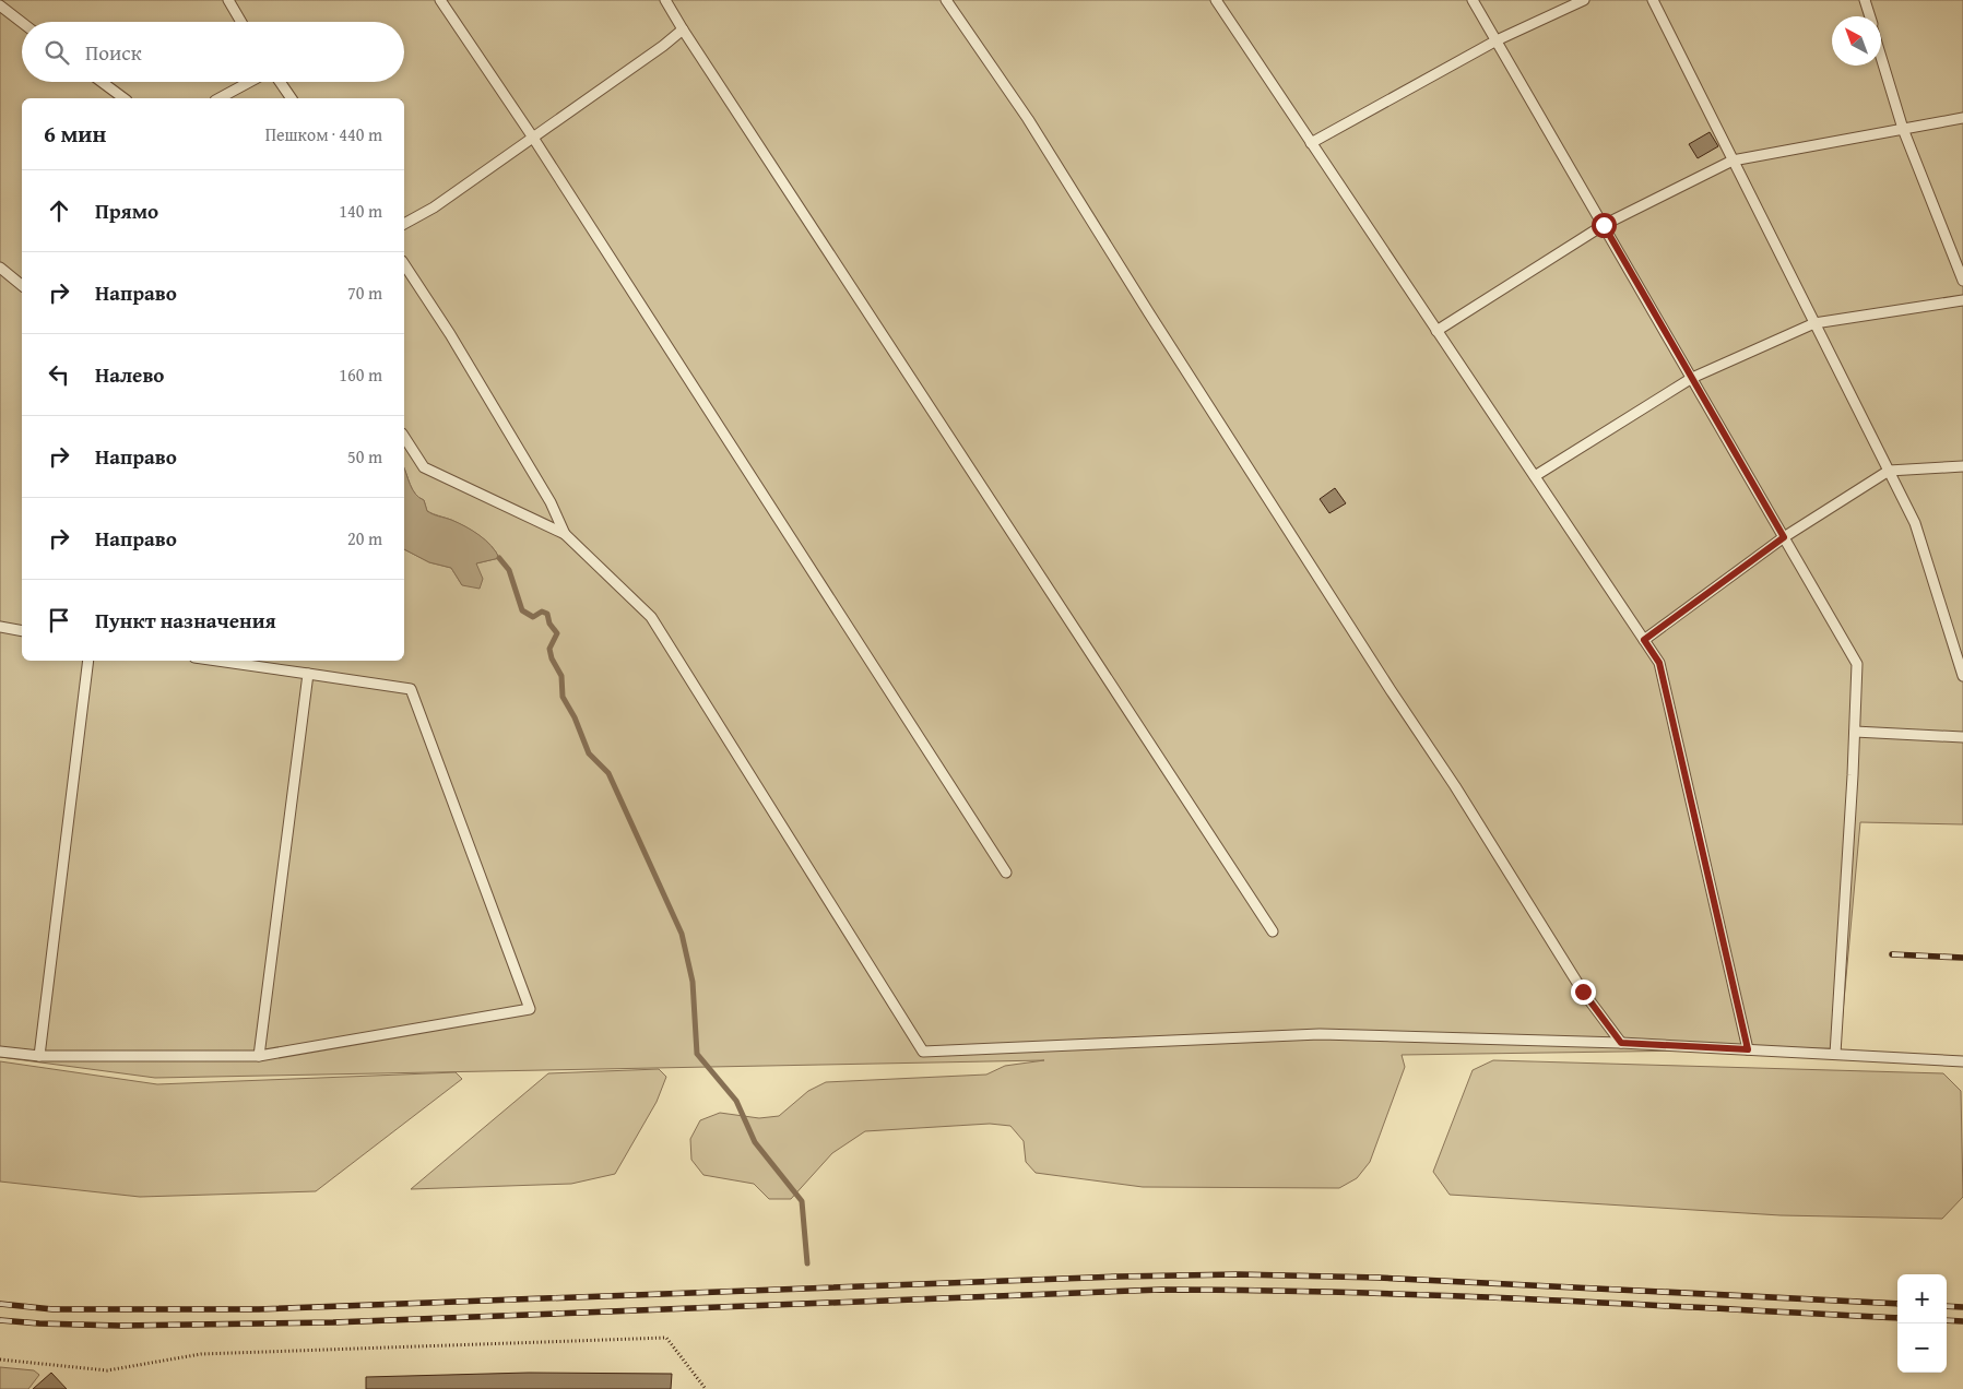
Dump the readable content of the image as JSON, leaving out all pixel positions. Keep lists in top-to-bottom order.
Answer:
{
  "north": "top left",
  "page": {
    "search": "Поиск",
    "heading": ["6 мин", "Пешком · 440 m"],
    "list": [
      ["Прямо", "140 m"],
      ["Направо", "70 m"],
      ["Налево", "160 m"],
      ["Направо", "50 m"],
      ["Направо", "20 m"],
      "Пункт назначения"
    ],
    "map_buttons": ["+", "−"]
  }
}
